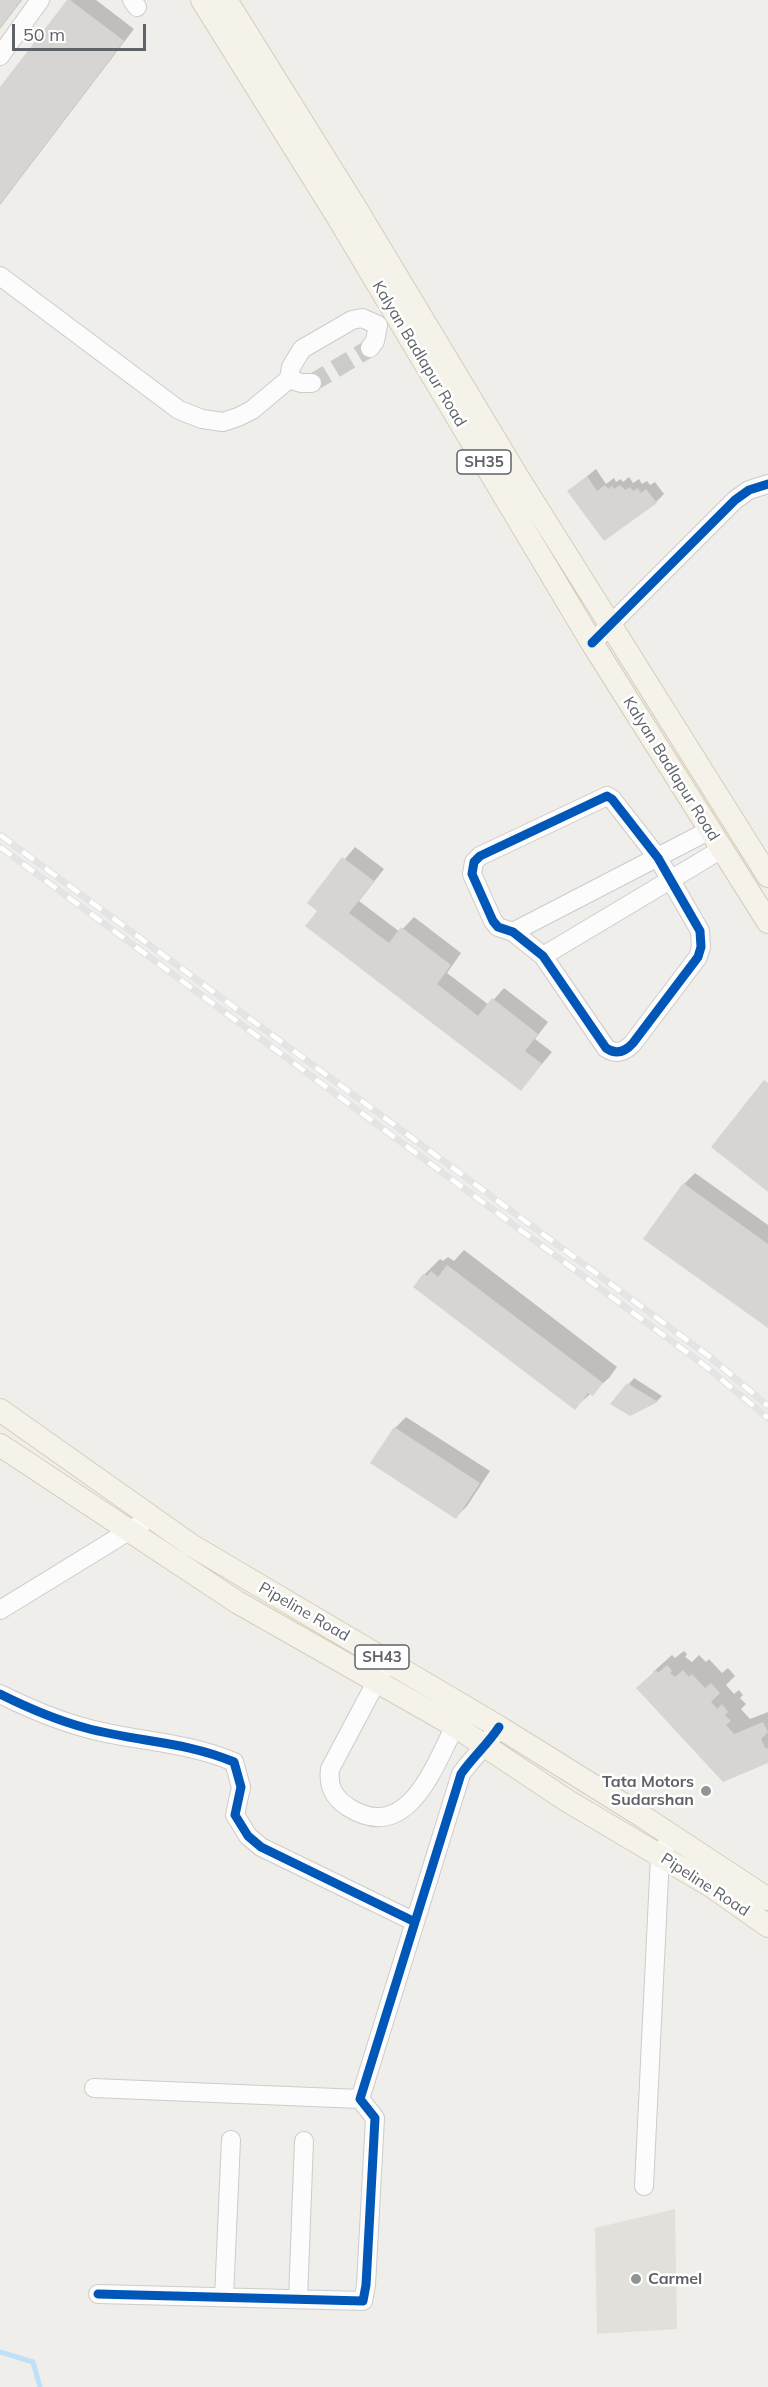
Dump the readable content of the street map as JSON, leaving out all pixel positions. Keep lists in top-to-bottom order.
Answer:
{
  "streets": {
    "main road": [
      "Kalyan Badlapur Road",
      "SH35",
      "Pipeline Road",
      "SH43"
    ]
  },
  "places": ["Tata Motors Sudarshan", "Carmel"],
  "scale_bar": "50 m"
}
